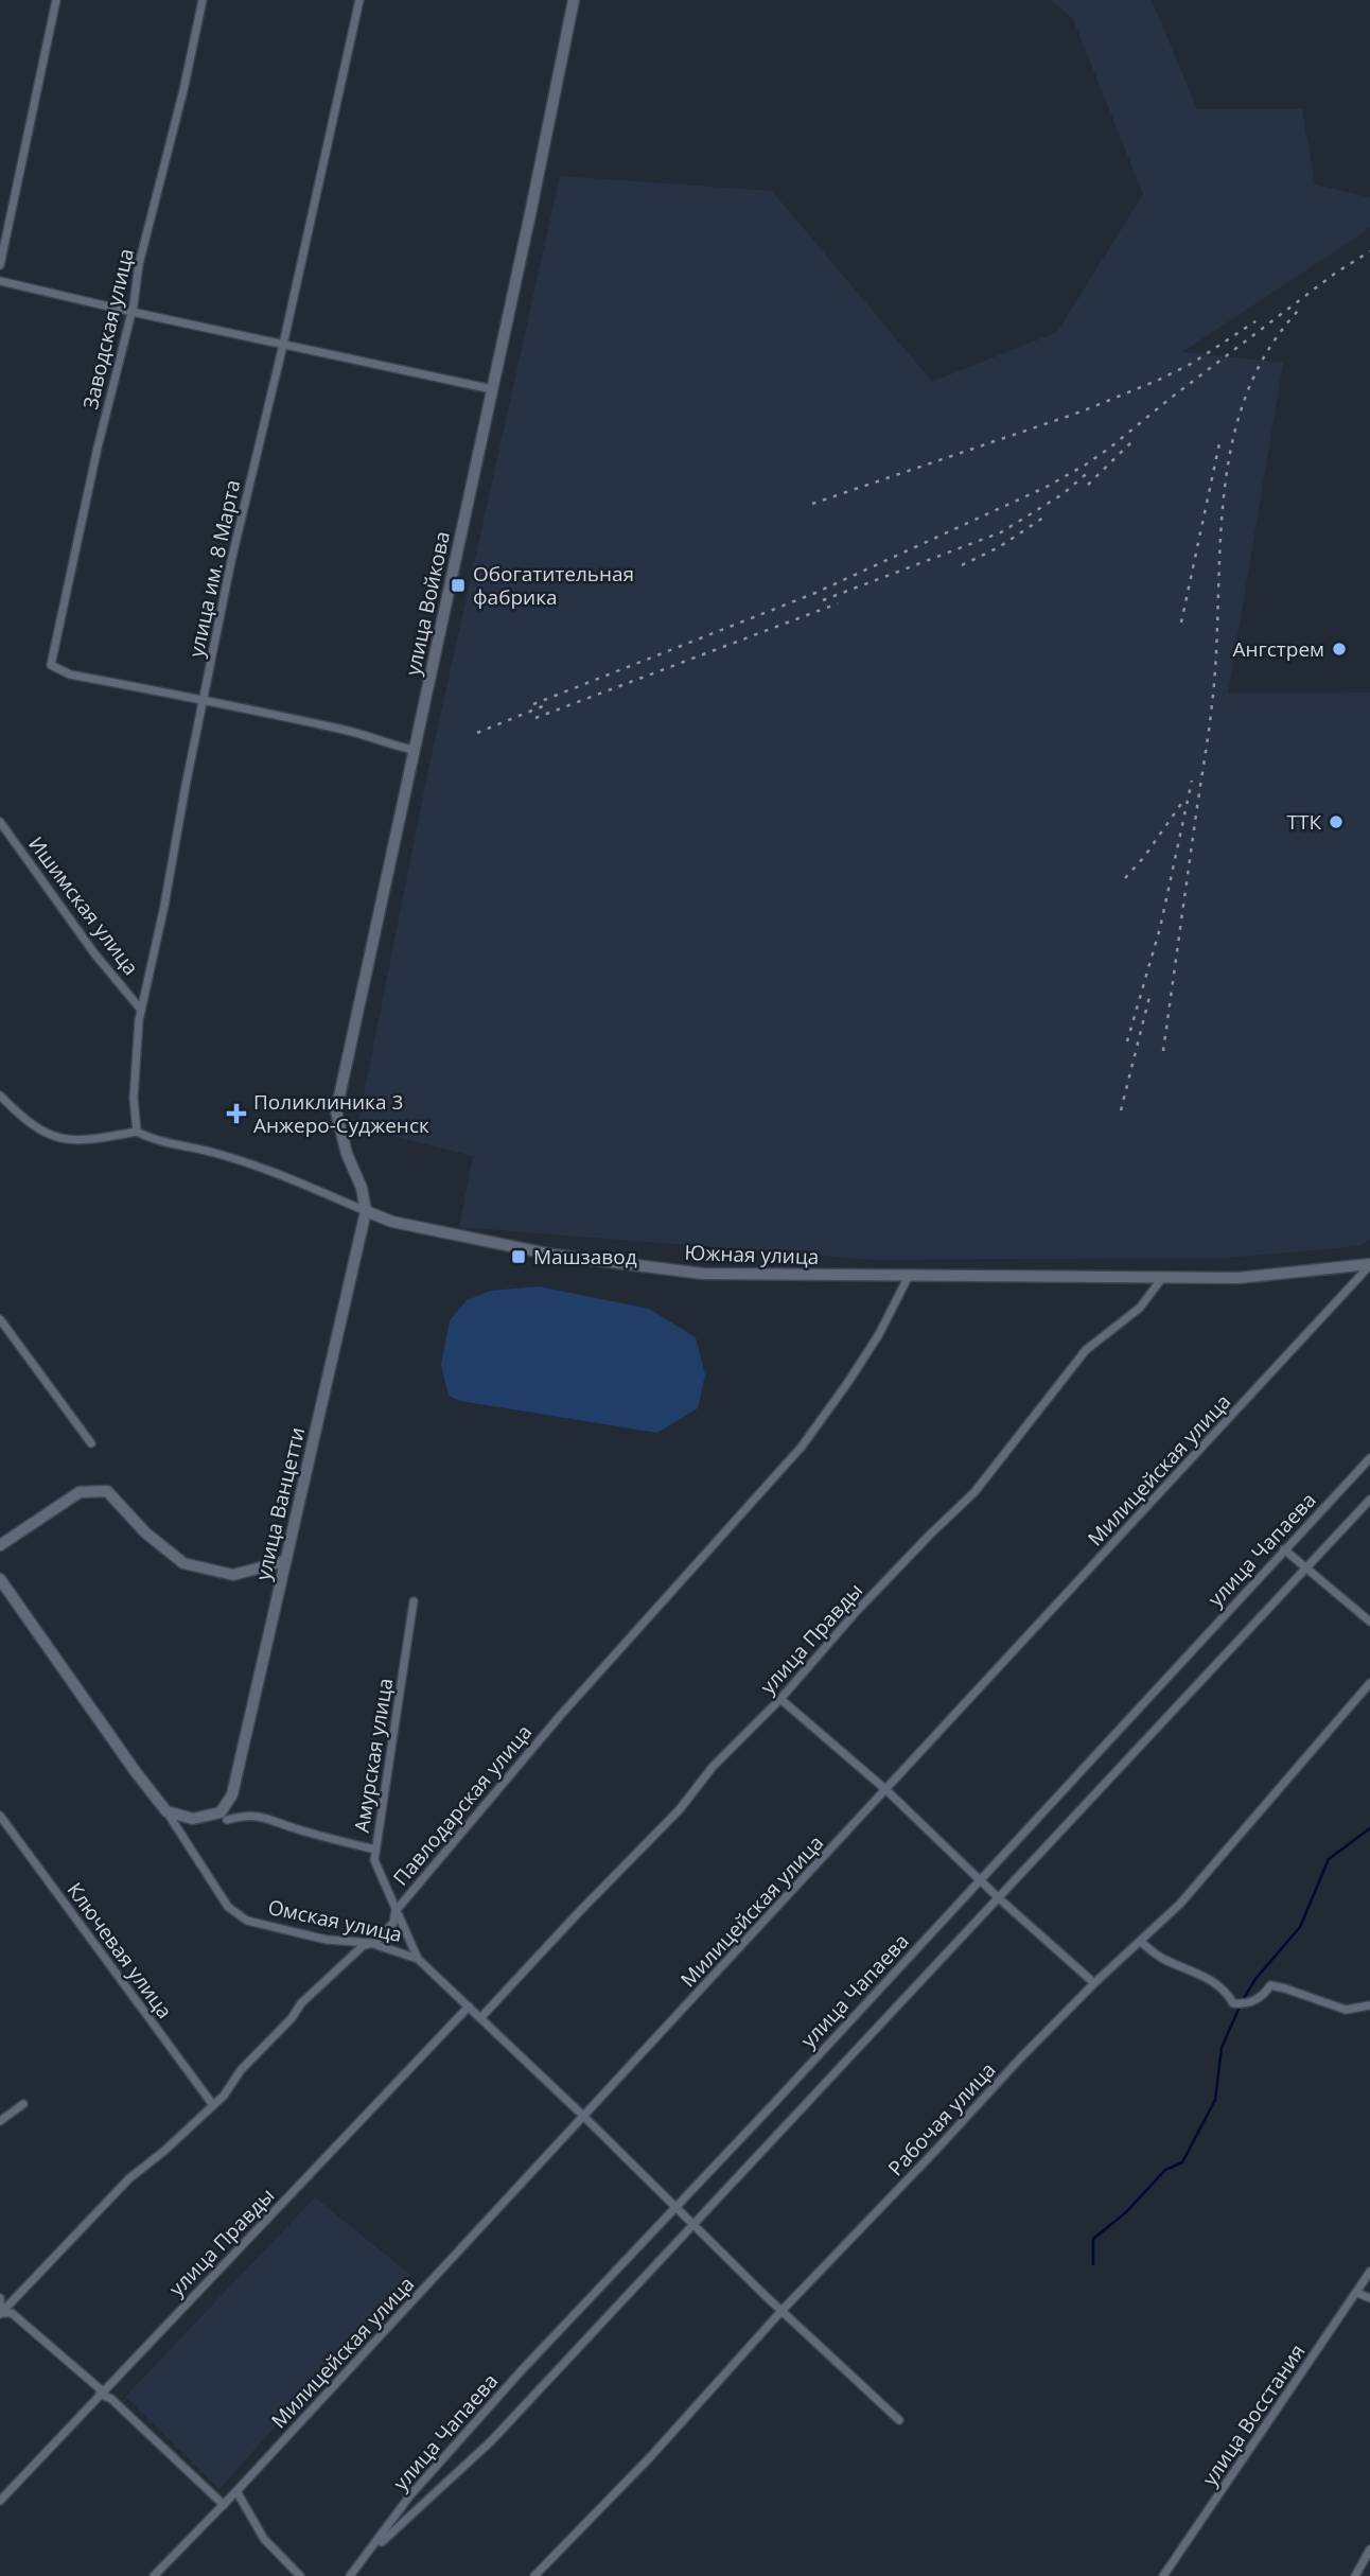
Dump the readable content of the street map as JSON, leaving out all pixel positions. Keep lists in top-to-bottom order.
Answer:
{
  "streets": {
    "street": [
      "Заводская улица",
      "улица им. 8 Марта",
      "улица Войкова",
      "Ишимская улица",
      "Южная улица",
      "Милицейская улица",
      "улица Ванцетти",
      "улица Чапаева",
      "улица Правды",
      "Амурская улица",
      "Павлодарская улица",
      "Омская улица",
      "Ключевая улица",
      "Рабочая улица",
      "улица Восстания"
    ]
  },
  "crossings": [
    ["Заводская улица", "улица им. 8 Марта"],
    ["улица им. 8 Марта", "Ишимская улица"],
    ["улица им. 8 Марта", "Южная улица"],
    ["улица Войкова", "Южная улица"],
    ["улица Войкова", "улица Ванцетти"],
    ["Южная улица", "Милицейская улица"],
    ["Южная улица", "улица Ванцетти"],
    ["Южная улица", "улица Правды"],
    ["Южная улица", "Павлодарская улица"],
    ["улица Ванцетти", "Омская улица"],
    ["Амурская улица", "Павлодарская улица"],
    ["Амурская улица", "Омская улица"],
    ["Павлодарская улица", "Омская улица"],
    ["Павлодарская улица", "Ключевая улица"]
  ],
  "places": {
    "transit": ["Обогатительная фабрика", "Машзавод"],
    "other": ["Ангстрем", "ТТК"],
    "health": ["Поликлиника 3 Анжеро-Судженск"]
  }
}
